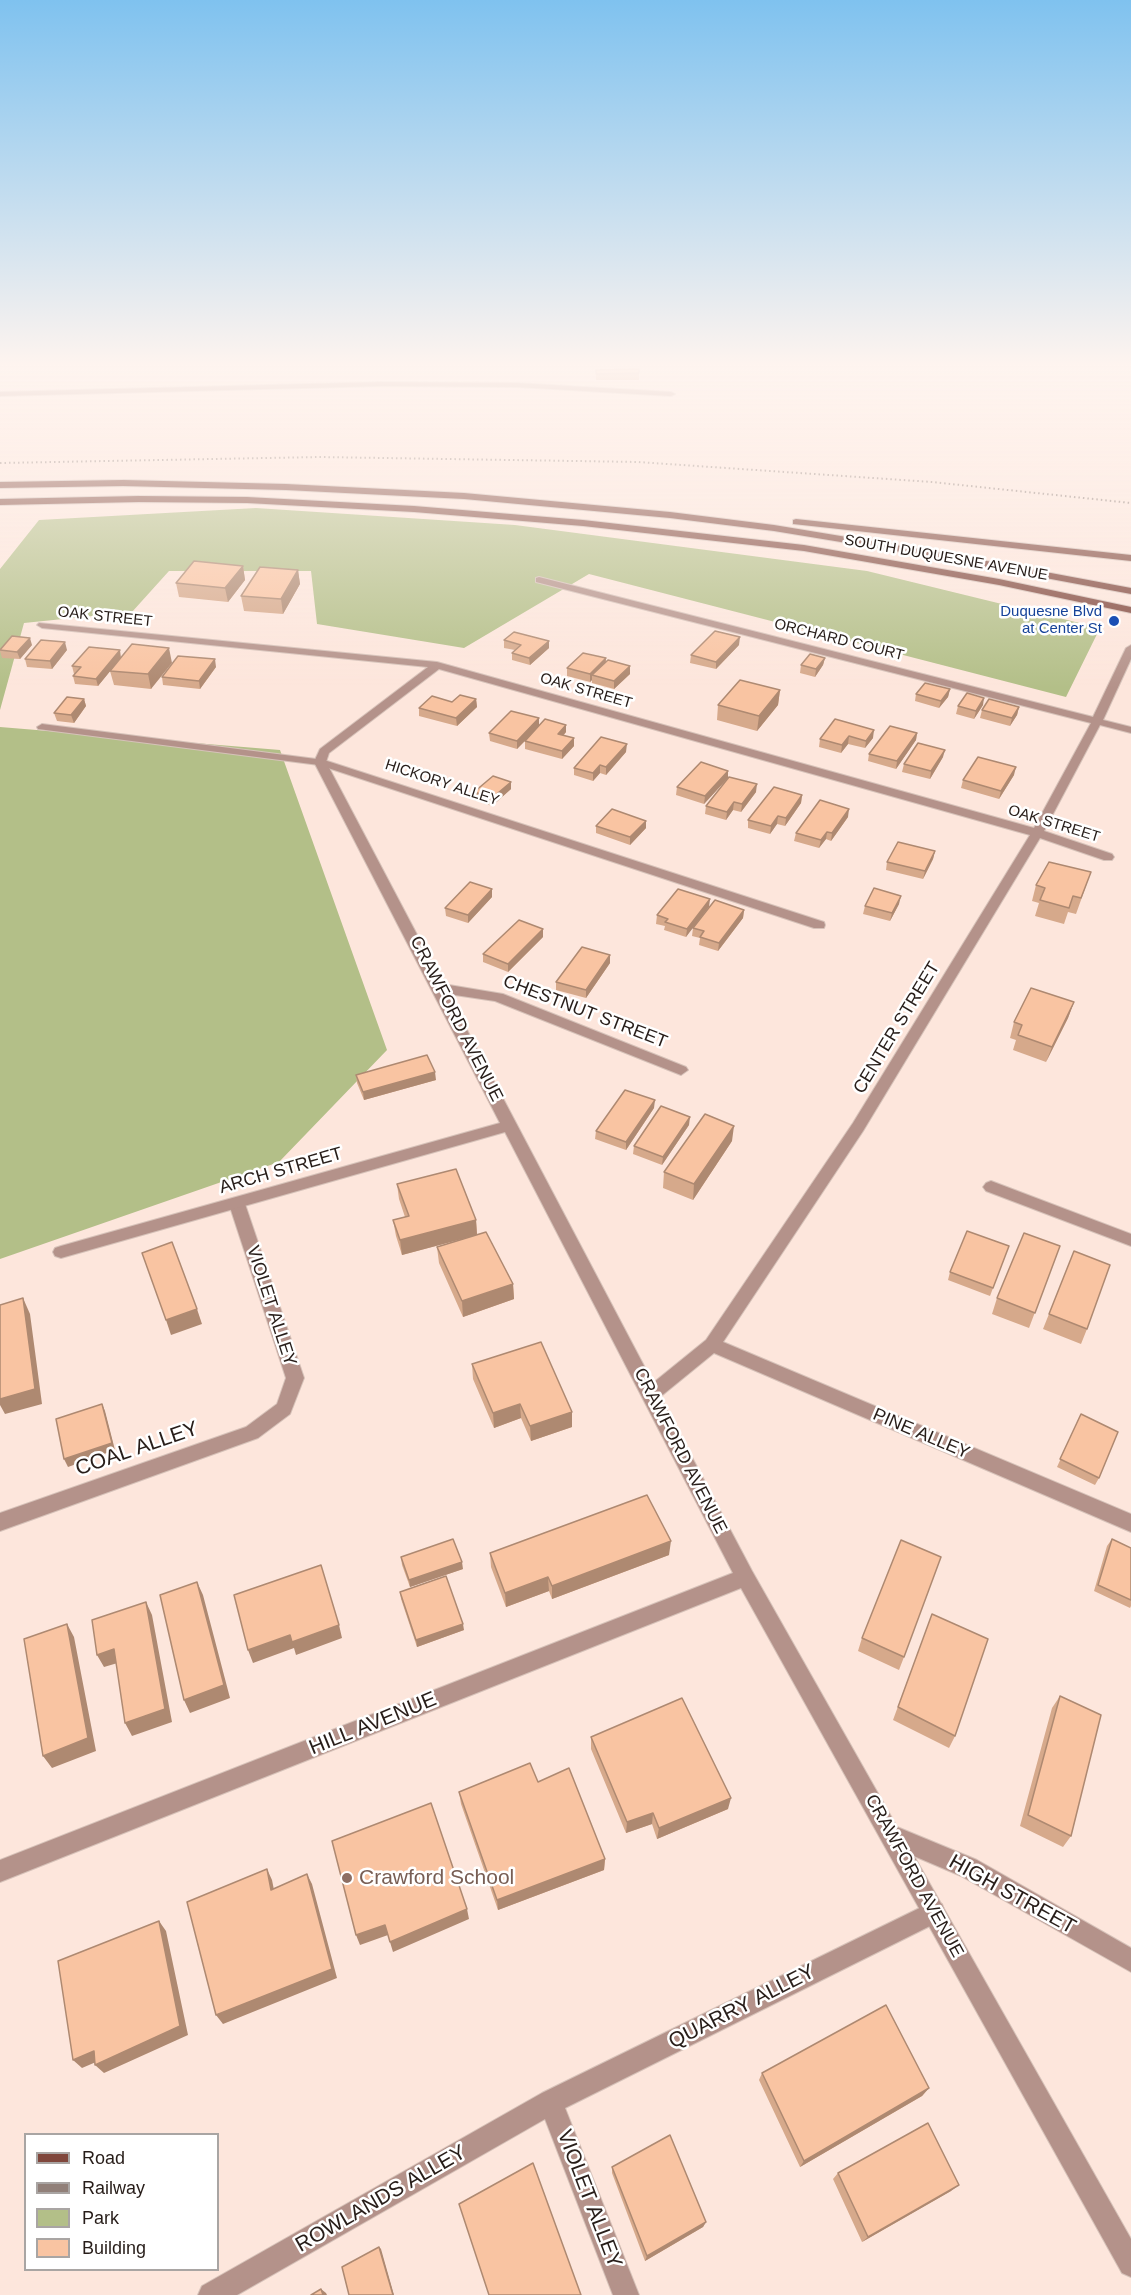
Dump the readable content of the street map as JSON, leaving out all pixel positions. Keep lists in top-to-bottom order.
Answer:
{
  "streets": {
    "main road": ["SOUTH DUQUESNE AVENUE"],
    "street": [
      "OAK STREET",
      "ORCHARD COURT",
      "HICKORY ALLEY",
      "CHESTNUT STREET",
      "CRAWFORD AVENUE",
      "CENTER STREET",
      "ARCH STREET",
      "VIOLET ALLEY",
      "PINE ALLEY",
      "COAL ALLEY",
      "HILL AVENUE",
      "HIGH STREET",
      "QUARRY ALLEY",
      "ROWLANDS ALLEY"
    ]
  },
  "crossings": [
    ["OAK STREET", "CENTER STREET"],
    ["ORCHARD COURT", "CENTER STREET"],
    ["HICKORY ALLEY", "CRAWFORD AVENUE"],
    ["CHESTNUT STREET", "CRAWFORD AVENUE"],
    ["CRAWFORD AVENUE", "CENTER STREET"],
    ["CRAWFORD AVENUE", "ARCH STREET"],
    ["CRAWFORD AVENUE", "HILL AVENUE"],
    ["CRAWFORD AVENUE", "HIGH STREET"],
    ["CRAWFORD AVENUE", "QUARRY ALLEY"],
    ["CENTER STREET", "PINE ALLEY"],
    ["ARCH STREET", "VIOLET ALLEY"],
    ["VIOLET ALLEY", "COAL ALLEY"],
    ["VIOLET ALLEY", "QUARRY ALLEY"],
    ["VIOLET ALLEY", "ROWLANDS ALLEY"],
    ["QUARRY ALLEY", "ROWLANDS ALLEY"]
  ],
  "places": ["Duquesne Blvd at Center St", "Crawford School"],
  "legend": [
    "Road",
    "Railway",
    "Park",
    "Building"
  ]
}
